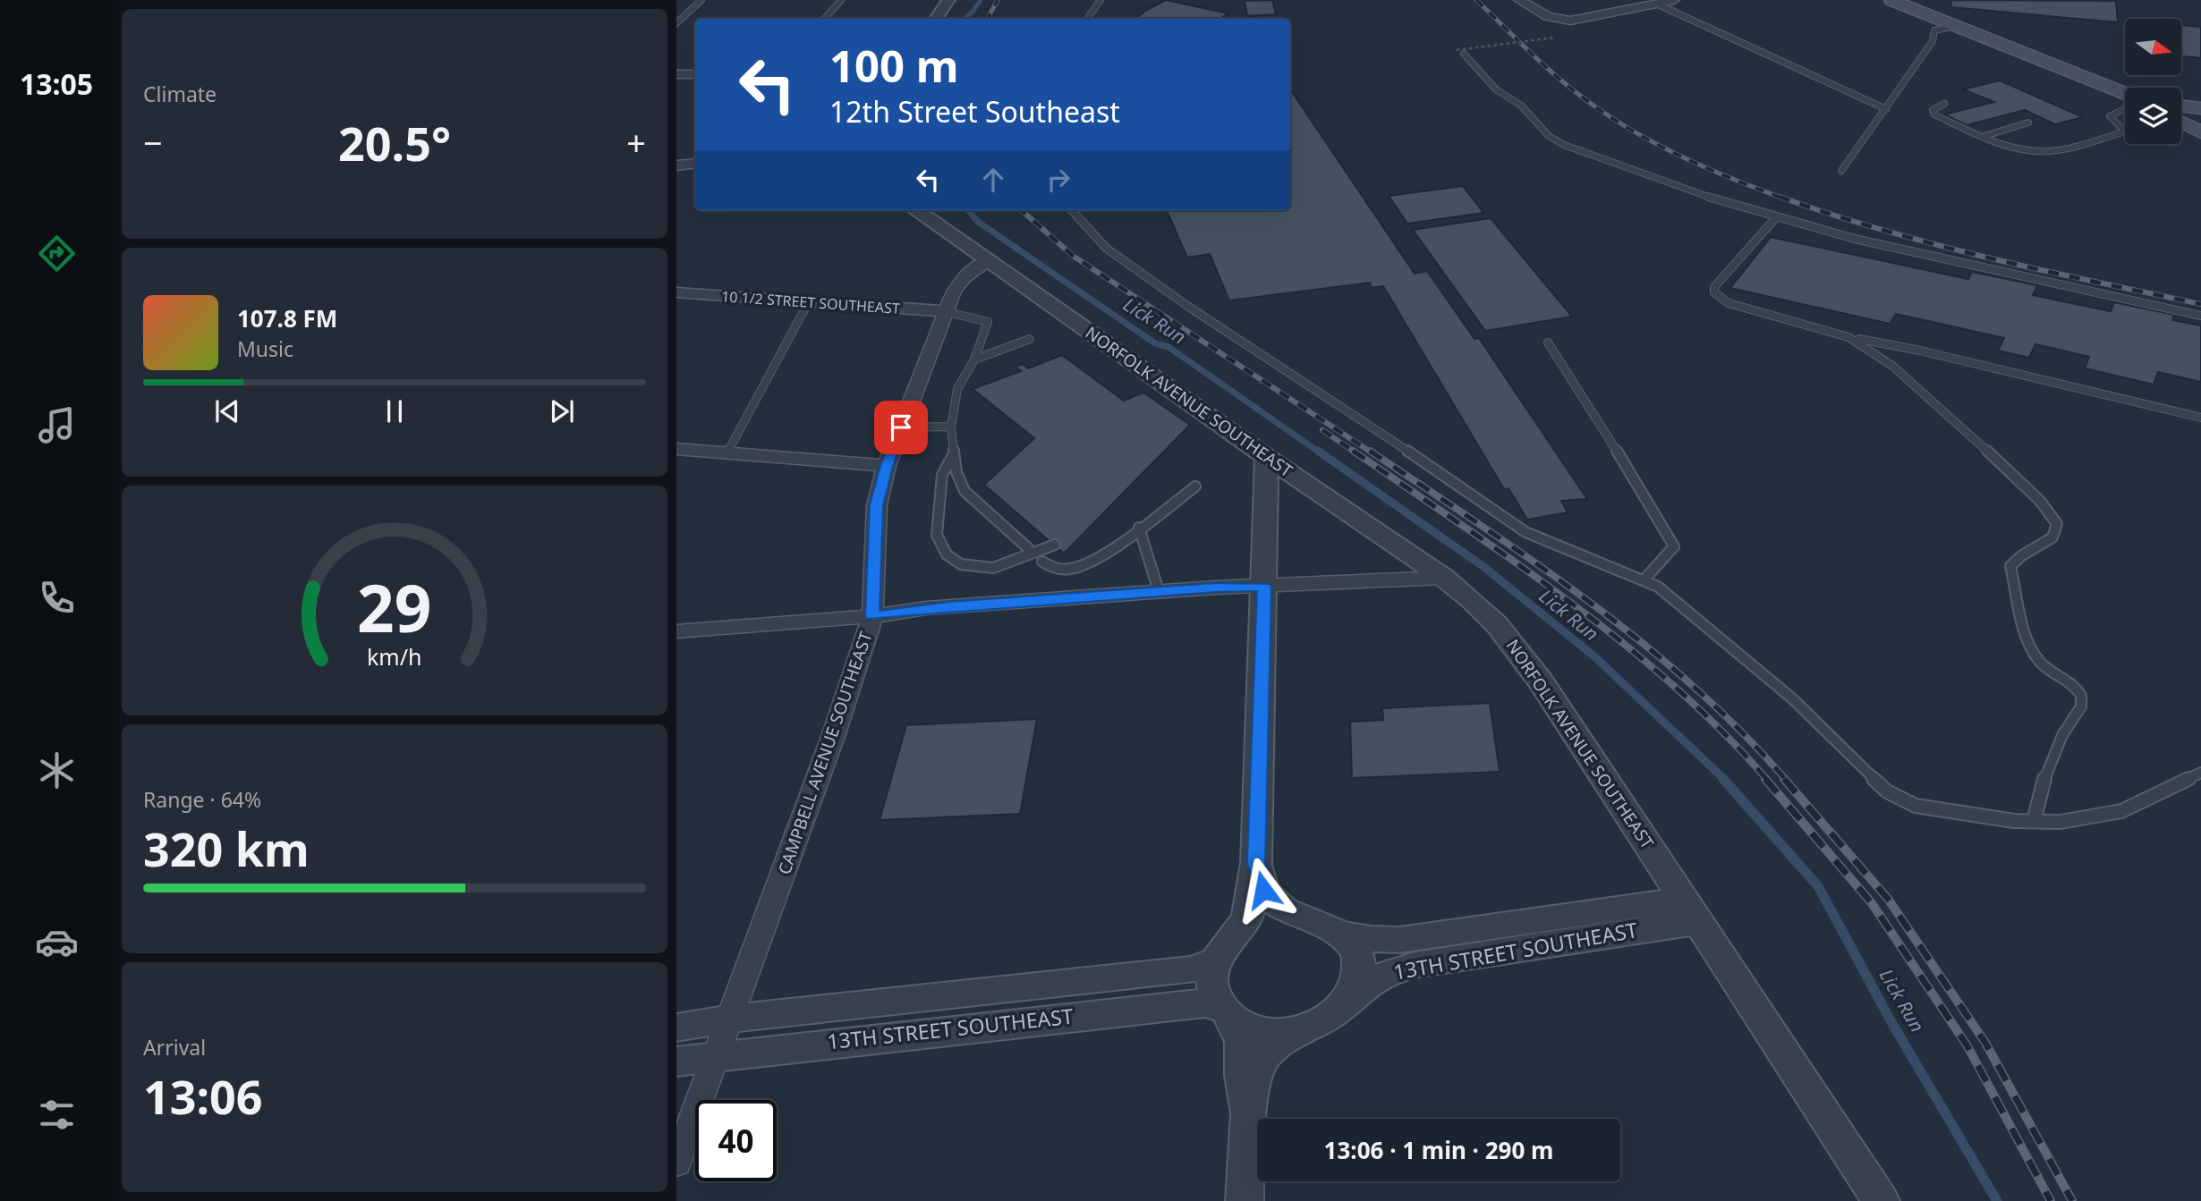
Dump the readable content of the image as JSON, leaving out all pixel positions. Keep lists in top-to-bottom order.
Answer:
{
  "streets": {
    "street": [
      "10 1/2 STREET SOUTHEAST",
      "NORFOLK AVENUE SOUTHEAST",
      "CAMPBELL AVENUE SOUTHEAST",
      "13TH STREET SOUTHEAST"
    ]
  },
  "crossings": [
    ["10 1/2 STREET SOUTHEAST", "CAMPBELL AVENUE SOUTHEAST"],
    ["NORFOLK AVENUE SOUTHEAST", "CAMPBELL AVENUE SOUTHEAST"],
    ["NORFOLK AVENUE SOUTHEAST", "13TH STREET SOUTHEAST"],
    ["CAMPBELL AVENUE SOUTHEAST", "13TH STREET SOUTHEAST"]
  ],
  "water": ["Lick Run"],
  "north": "right",
  "page": {
    "tabs": "13:05",
    "tile": [
      "Climate",
      ["Range · 64%", "320 km"],
      ["Arrival", "13:06"]
    ],
    "turn": ["100 m", "12th Street Southeast"],
    "heat": ["−", "20.5°", "+"],
    "song": ["107.8 FM", "Music"],
    "limit": "40",
    "trip": "13:06 · 1 min · 290 m",
    "gauge": ["29", "km/h"]
  }
}
